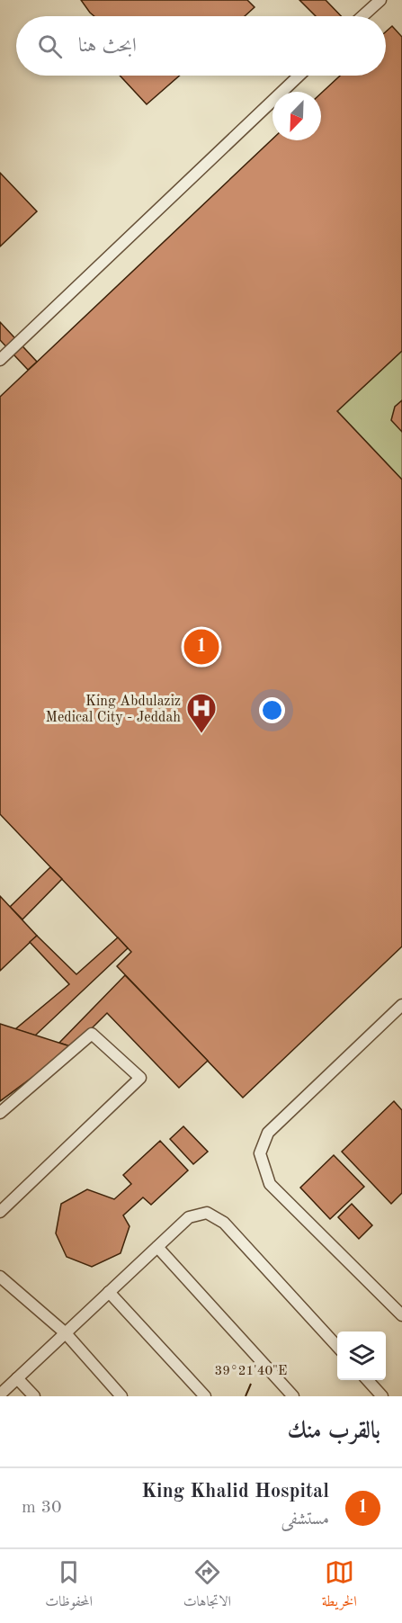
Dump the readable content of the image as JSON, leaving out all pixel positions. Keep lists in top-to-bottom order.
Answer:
{
  "places": {
    "hospital": ["King Abdulaziz Medical City - Jeddah"]
  },
  "north": "bottom left",
  "page": {
    "search": "ابحث هنا",
    "pins": "1",
    "heading": "بالقرب منك",
    "list": [
      {
        "mark": "1",
        "name": "King Khalid Hospital",
        "note": "مستشفى",
        "value": "30 m"
      }
    ],
    "nav": ["الخريطة", "الاتجاهات", "المحفوظات"]
  },
  "coordinates": ["39°21'40\"E"]
}
